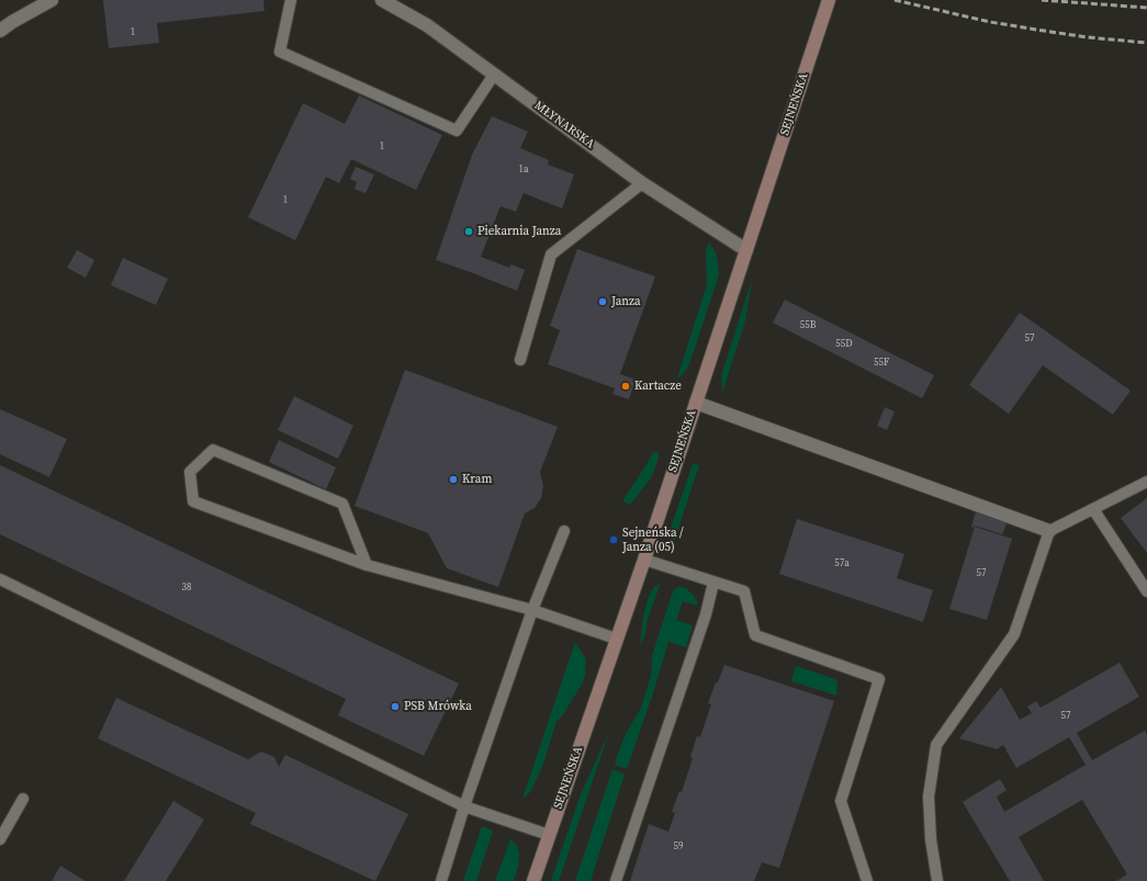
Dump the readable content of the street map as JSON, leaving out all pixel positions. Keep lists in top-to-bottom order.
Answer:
{
  "streets": {
    "street": ["SEJNEŃSKA", "MŁYNARSKA"]
  },
  "crossings": [
    ["SEJNEŃSKA", "MŁYNARSKA"]
  ],
  "places": [
    "Piekarnia Janza",
    "Janza",
    "Kartacze",
    "Kram",
    "Sejneńska / Janza (05)",
    "PSB Mrówka"
  ],
  "house_numbers": [
    "1",
    "1",
    "1a",
    "1",
    "55B",
    "57",
    "55D",
    "55F",
    "57a",
    "57",
    "38",
    "57",
    "59"
  ]
}
